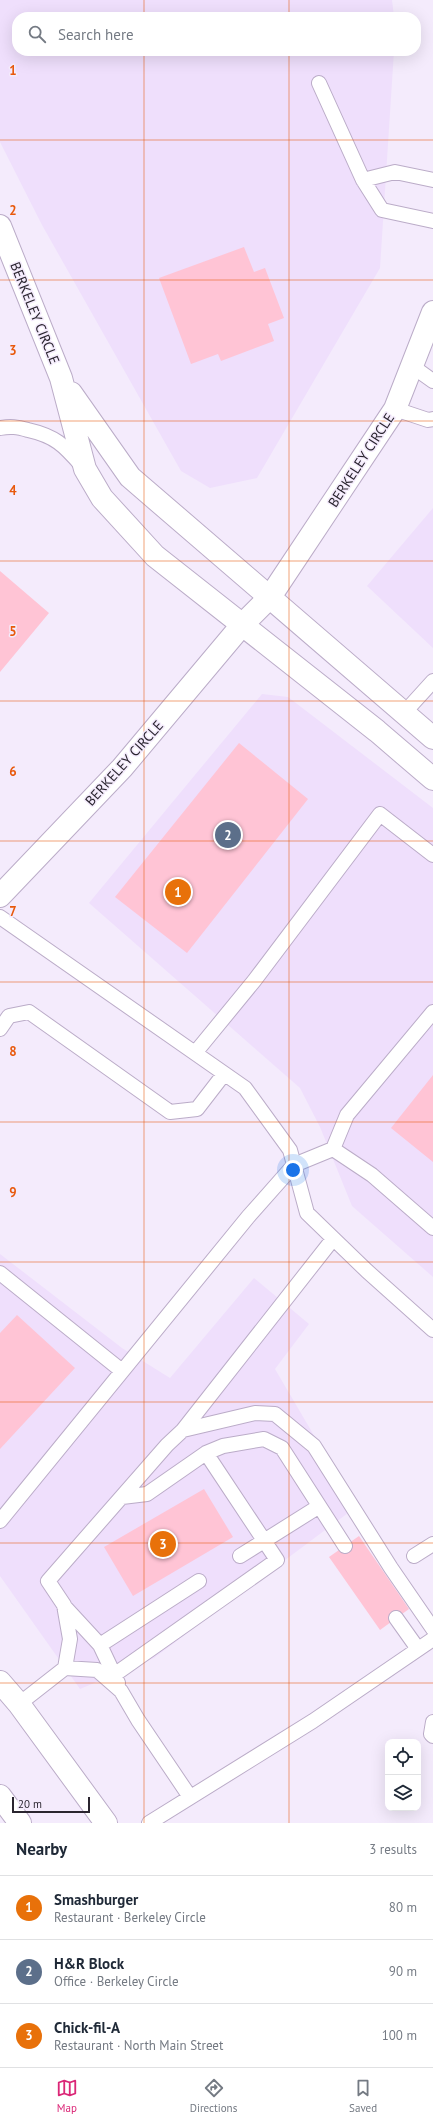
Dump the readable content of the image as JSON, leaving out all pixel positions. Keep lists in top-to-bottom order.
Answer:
{
  "streets": {
    "street": ["BERKELEY CIRCLE"]
  },
  "scale_bar": "20 m",
  "page": {
    "search": "Search here",
    "pins": ["2", "1", "3"],
    "scale": "20 m",
    "heading": ["Nearby", "3 results"],
    "list": [
      {
        "mark": "1",
        "name": "Smashburger",
        "note": "Restaurant · Berkeley Circle",
        "value": "80 m"
      },
      {
        "mark": "2",
        "name": "H&R Block",
        "note": "Office · Berkeley Circle",
        "value": "90 m"
      },
      {
        "mark": "3",
        "name": "Chick-fil-A",
        "note": "Restaurant · North Main Street",
        "value": "100 m"
      }
    ],
    "nav": ["Map", "Directions", "Saved"]
  },
  "grid": {
    "rows": [
      "1",
      "2",
      "3",
      "4",
      "5",
      "6",
      "7",
      "8",
      "9"
    ]
  }
}
